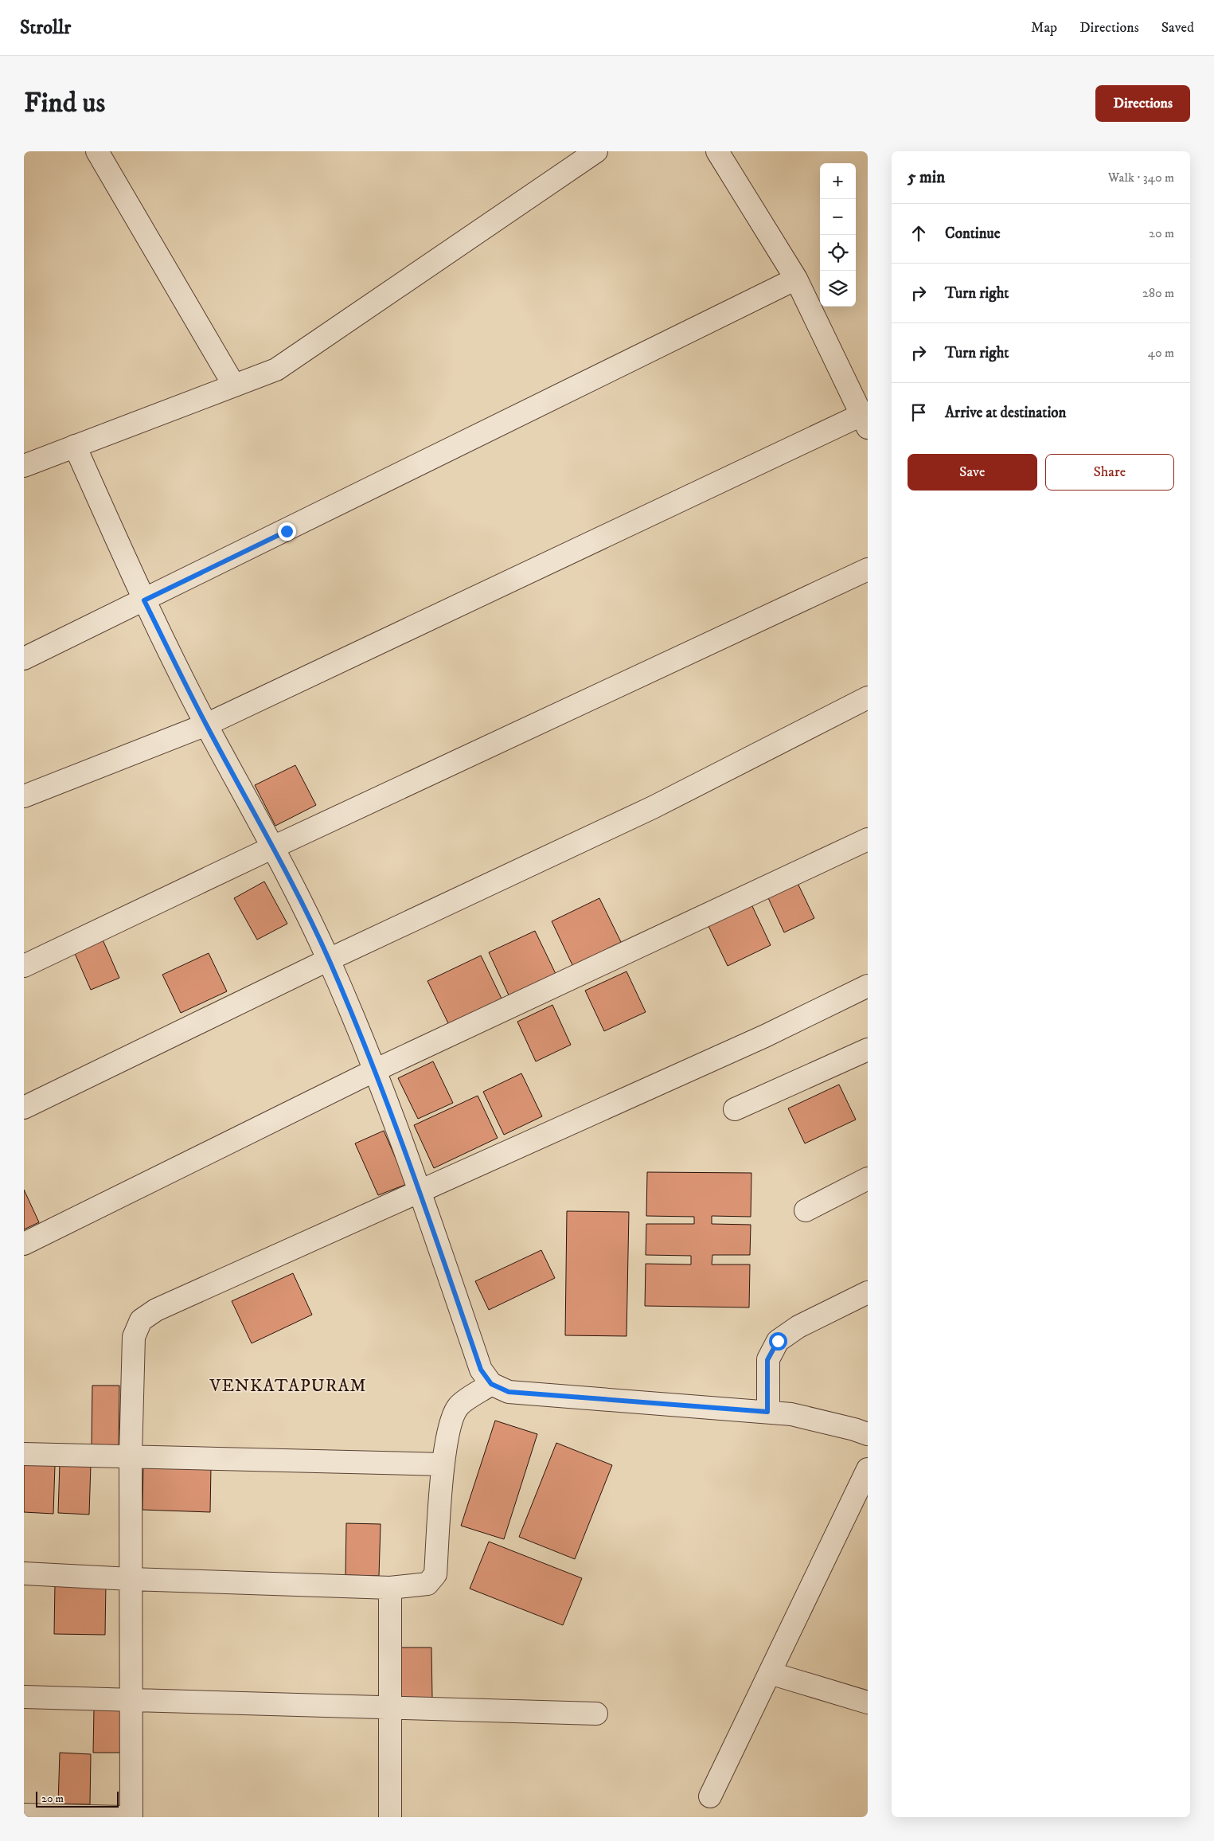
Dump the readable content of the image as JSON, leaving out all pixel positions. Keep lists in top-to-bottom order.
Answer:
{
  "districts": ["VENKATAPURAM"],
  "scale_bar": "20 m",
  "page": {
    "header": "Strollr",
    "nav": ["Map", "Directions", "Saved"],
    "buttons": [
      "Directions",
      ["Save", "Share"]
    ],
    "title": "Find us",
    "heading": ["5 min", "Walk · 340 m"],
    "map_buttons": ["+", "−"],
    "list": [
      ["Continue", "20 m"],
      ["Turn right", "280 m"],
      ["Turn right", "40 m"],
      "Arrive at destination"
    ],
    "scale": "20 m"
  }
}
